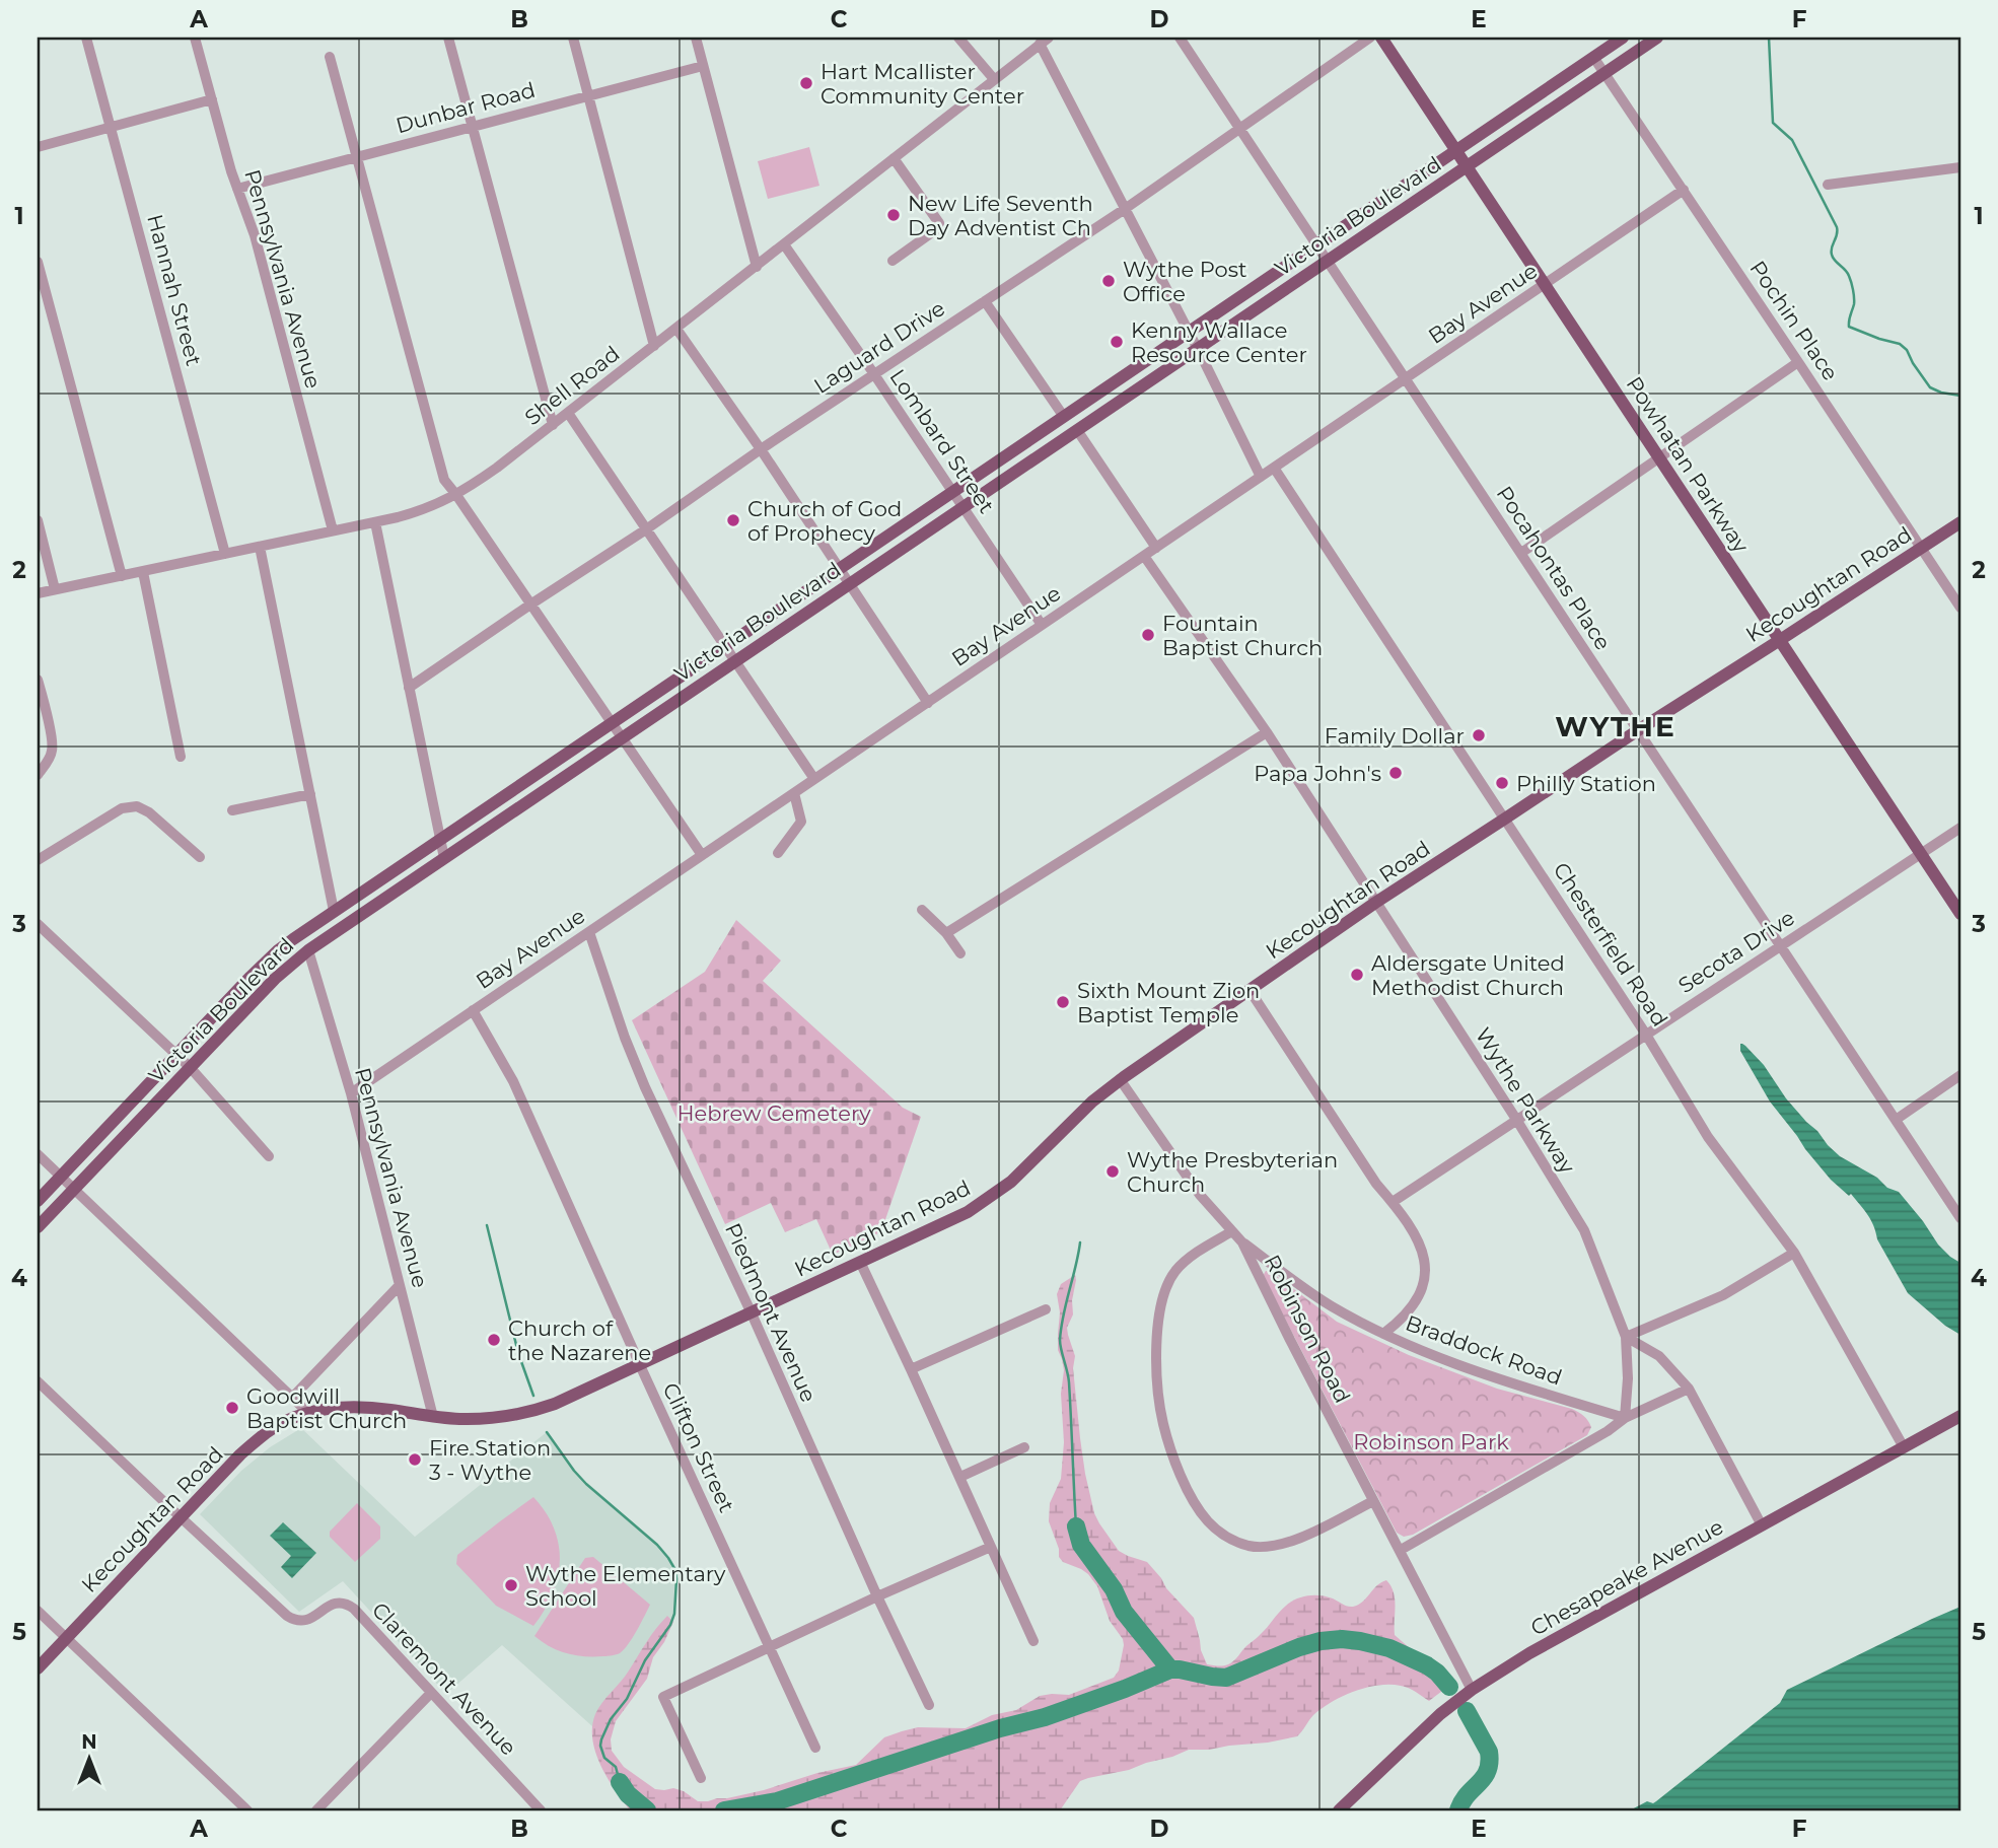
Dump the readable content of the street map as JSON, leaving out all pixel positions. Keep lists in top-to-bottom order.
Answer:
{
  "streets": {
    "main road": [
      "Victoria Boulevard",
      "Powhatan Parkway",
      "Kecoughtan Road",
      "Chesapeake Avenue"
    ],
    "street": [
      "Dunbar Road",
      "Pennsylvania Avenue",
      "Hannah Street",
      "Bay Avenue",
      "Pochin Place",
      "Laguard Drive",
      "Shell Road",
      "Lombard Street",
      "Pocahontas Place",
      "Chesterfield Road",
      "Secota Drive",
      "Wythe Parkway",
      "Piedmont Avenue",
      "Robinson Road",
      "Braddock Road",
      "Clifton Street",
      "Claremont Avenue"
    ]
  },
  "crossings": [
    ["Dunbar Road", "Pennsylvania Avenue"],
    ["Victoria Boulevard", "Pennsylvania Avenue"],
    ["Victoria Boulevard", "Pochin Place"],
    ["Victoria Boulevard", "Lombard Street"],
    ["Victoria Boulevard", "Powhatan Parkway"],
    ["Victoria Boulevard", "Pocahontas Place"],
    ["Pennsylvania Avenue", "Bay Avenue"],
    ["Pennsylvania Avenue", "Shell Road"],
    ["Pennsylvania Avenue", "Kecoughtan Road"],
    ["Hannah Street", "Shell Road"],
    ["Bay Avenue", "Pochin Place"],
    ["Bay Avenue", "Lombard Street"],
    ["Bay Avenue", "Powhatan Parkway"],
    ["Bay Avenue", "Pocahontas Place"],
    ["Bay Avenue", "Chesterfield Road"],
    ["Bay Avenue", "Wythe Parkway"],
    ["Bay Avenue", "Piedmont Avenue"],
    ["Bay Avenue", "Clifton Street"],
    ["Pochin Place", "Kecoughtan Road"],
    ["Laguard Drive", "Lombard Street"],
    ["Laguard Drive", "Pocahontas Place"],
    ["Shell Road", "Lombard Street"],
    ["Powhatan Parkway", "Kecoughtan Road"],
    ["Powhatan Parkway", "Secota Drive"],
    ["Pocahontas Place", "Kecoughtan Road"],
    ["Pocahontas Place", "Secota Drive"],
    ["Kecoughtan Road", "Chesterfield Road"],
    ["Kecoughtan Road", "Wythe Parkway"],
    ["Kecoughtan Road", "Piedmont Avenue"],
    ["Kecoughtan Road", "Robinson Road"],
    ["Kecoughtan Road", "Clifton Street"],
    ["Kecoughtan Road", "Claremont Avenue"],
    ["Chesterfield Road", "Secota Drive"],
    ["Chesterfield Road", "Chesapeake Avenue"],
    ["Secota Drive", "Wythe Parkway"],
    ["Wythe Parkway", "Braddock Road"],
    ["Robinson Road", "Braddock Road"],
    ["Robinson Road", "Chesapeake Avenue"]
  ],
  "districts": ["WYTHE"],
  "parks": ["Hebrew Cemetery", "Robinson Park"],
  "places": [
    "Hart Mcallister Community Center",
    "New Life Seventh Day Adventist Ch",
    "Wythe Post Office",
    "Kenny Wallace Resource Center",
    "Church of God of Prophecy",
    "Fountain Baptist Church",
    "Family Dollar",
    "Papa John's",
    "Philly Station",
    "Aldersgate United Methodist Church",
    "Sixth Mount Zion Baptist Temple",
    "Wythe Presbyterian Church",
    "Church of the Nazarene",
    "Goodwill Baptist Church",
    "Fire Station 3 - Wythe",
    "Wythe Elementary School"
  ],
  "north": "top",
  "grid": {
    "columns": [
      "A",
      "B",
      "C",
      "D",
      "E",
      "F"
    ],
    "rows": [
      "1",
      "2",
      "3",
      "4",
      "5"
    ]
  }
}
